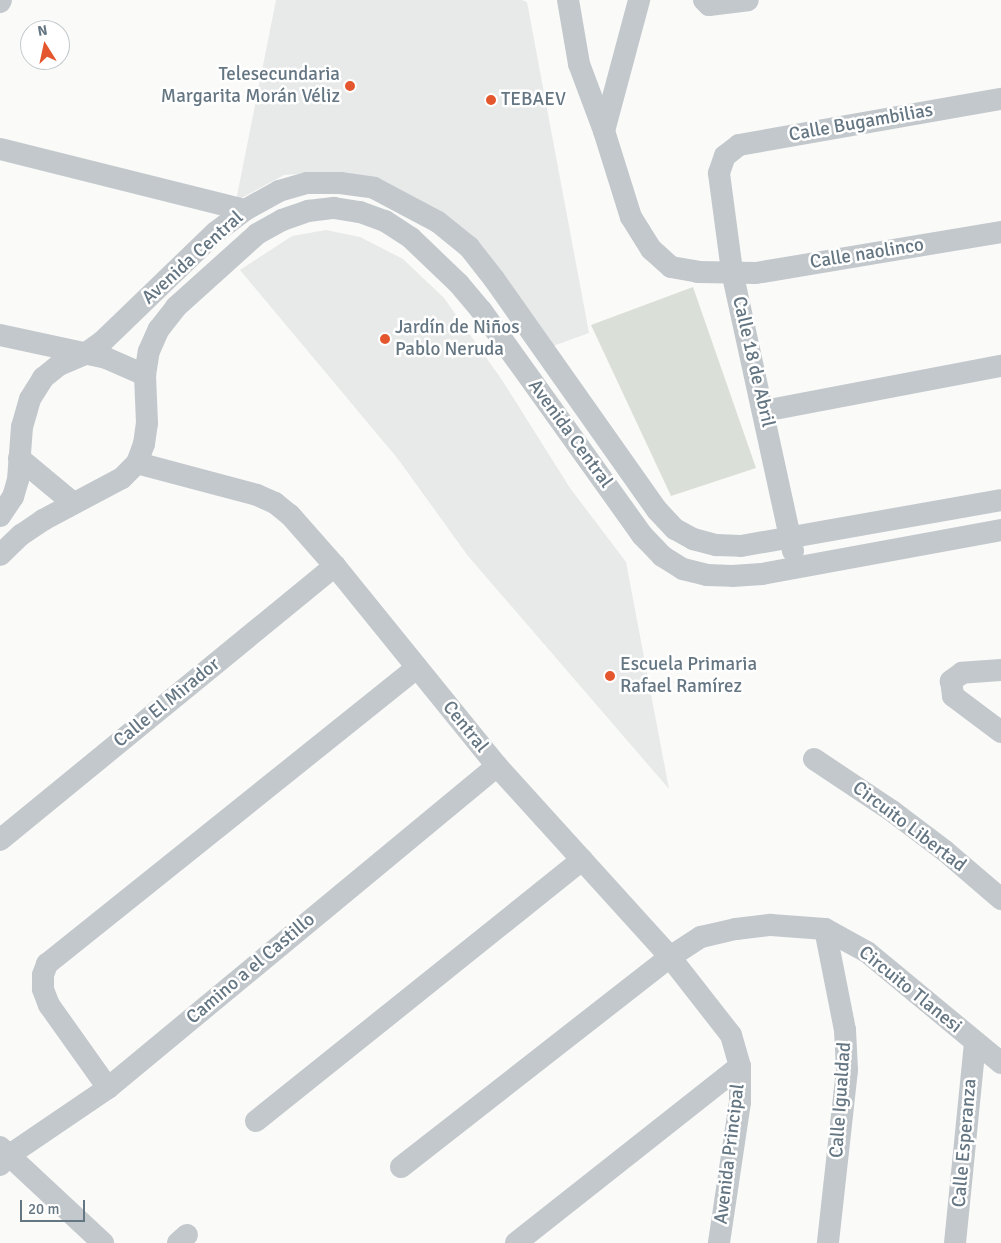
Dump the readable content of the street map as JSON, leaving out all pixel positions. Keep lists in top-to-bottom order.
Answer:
{
  "streets": {
    "street": [
      "Calle Bugambilias",
      "Calle naolinco",
      "Avenida Central",
      "Calle 18 de Abril",
      "Calle El Mirador",
      "Central",
      "Circuito Libertad",
      "Camino a el Castillo",
      "Circuito Tlanesi",
      "Calle Igualdad",
      "Calle Esperanza",
      "Avenida Principal"
    ]
  },
  "crossings": [
    ["Calle Bugambilias", "Calle 18 de Abril"],
    ["Calle naolinco", "Calle 18 de Abril"],
    ["Avenida Central", "Calle 18 de Abril"],
    ["Avenida Central", "Central"],
    ["Calle El Mirador", "Central"],
    ["Central", "Camino a el Castillo"],
    ["Central", "Circuito Tlanesi"],
    ["Central", "Avenida Principal"],
    ["Circuito Tlanesi", "Calle Igualdad"],
    ["Circuito Tlanesi", "Calle Esperanza"]
  ],
  "places": [
    "Telesecundaria Margarita Morán Véliz",
    "TEBAEV",
    "Jardín de Niños Pablo Neruda",
    "Escuela Primaria Rafael Ramírez"
  ],
  "scale_bar": "20 m",
  "north": "top"
}
